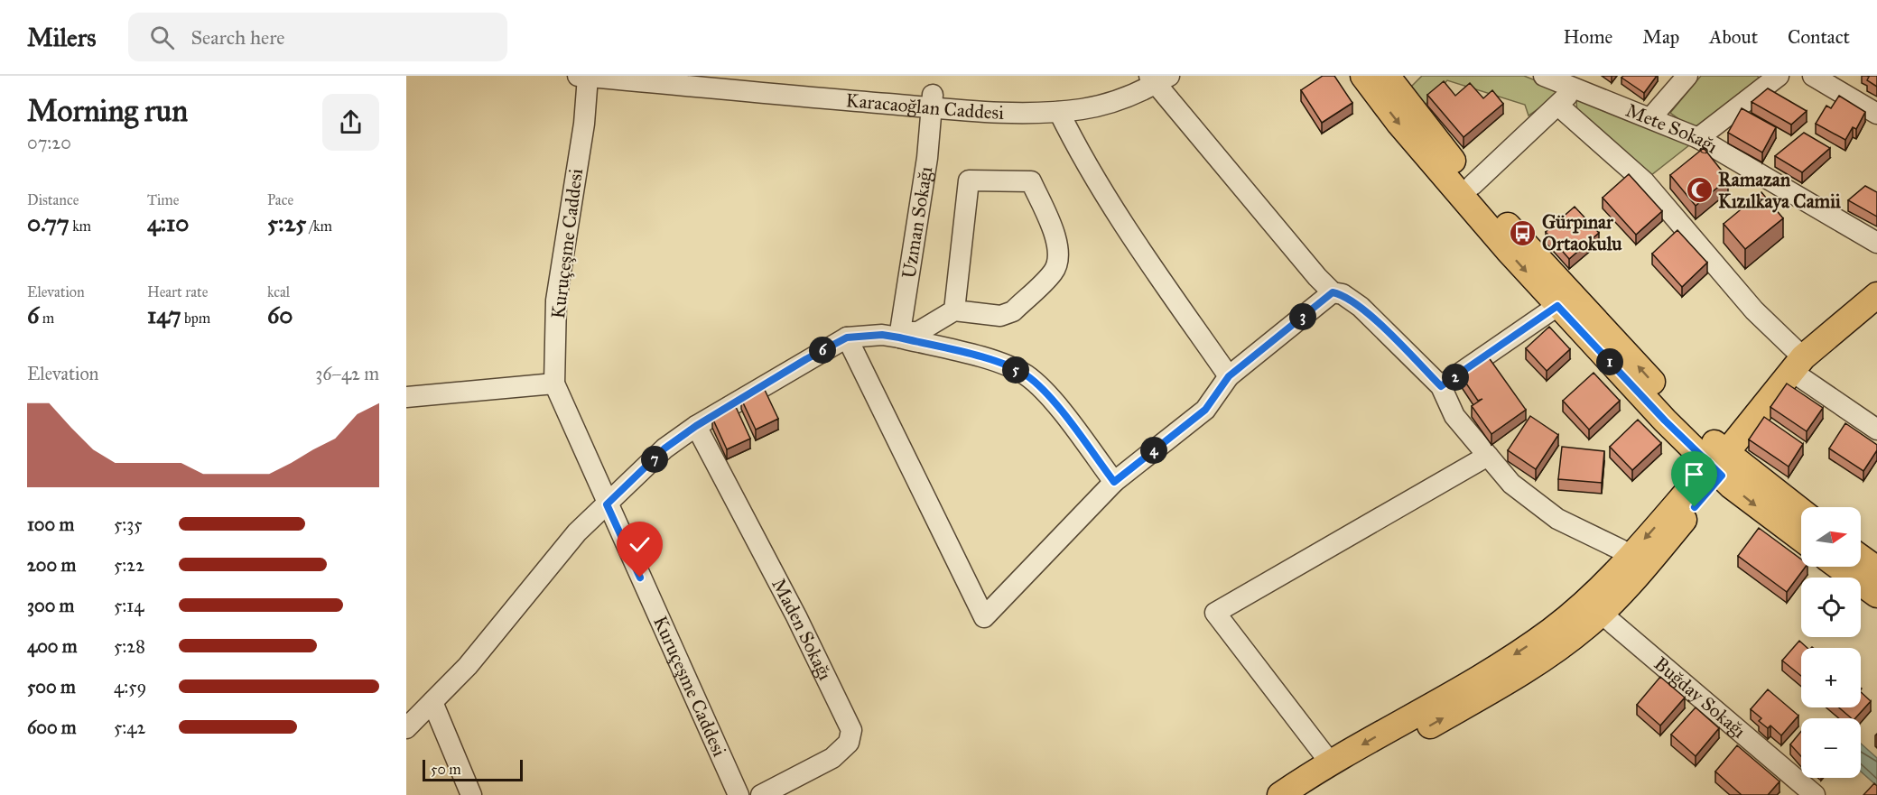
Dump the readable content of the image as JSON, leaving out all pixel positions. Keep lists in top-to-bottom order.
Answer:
{
  "streets": {
    "street": [
      "Karacaoğlan Caddesi",
      "Mete Sokağı",
      "Uzman Sokağı",
      "Kuruçeşme Caddesi",
      "Maden Sokağı",
      "Buğday Sokağı"
    ]
  },
  "crossings": [
    ["Karacaoğlan Caddesi", "Uzman Sokağı"],
    ["Karacaoğlan Caddesi", "Kuruçeşme Caddesi"]
  ],
  "places": {
    "mosque": ["Ramazan Kızılkaya Camii"],
    "bus stop": ["Gürpınar Ortaokulu"]
  },
  "scale_bar": "50 m",
  "north": "right",
  "page": {
    "header": "Milers",
    "search": "Search here",
    "nav": [
      "Home",
      "Map",
      "About",
      "Contact"
    ],
    "heading": ["Morning run", "07:20"],
    "stats": [
      ["Distance", "0.77 km"],
      ["Time", "4:10"],
      ["Pace", "5:25 /km"],
      ["Elevation", "6 m"],
      ["Heart rate", "147 bpm"],
      ["kcal", "60"]
    ],
    "pins": [
      "3",
      "6",
      "1",
      "5",
      "2",
      "4",
      "7"
    ],
    "chart": ["Elevation", "36–42 m"],
    "list": [
      {
        "name": "100 m",
        "note": "5:35"
      },
      {
        "name": "200 m",
        "note": "5:22"
      },
      {
        "name": "300 m",
        "note": "5:14"
      },
      {
        "name": "400 m",
        "note": "5:28"
      },
      {
        "name": "500 m",
        "note": "4:59"
      },
      {
        "name": "600 m",
        "note": "5:42"
      }
    ],
    "map_buttons": ["+", "−"],
    "scale": "50 m"
  }
}
